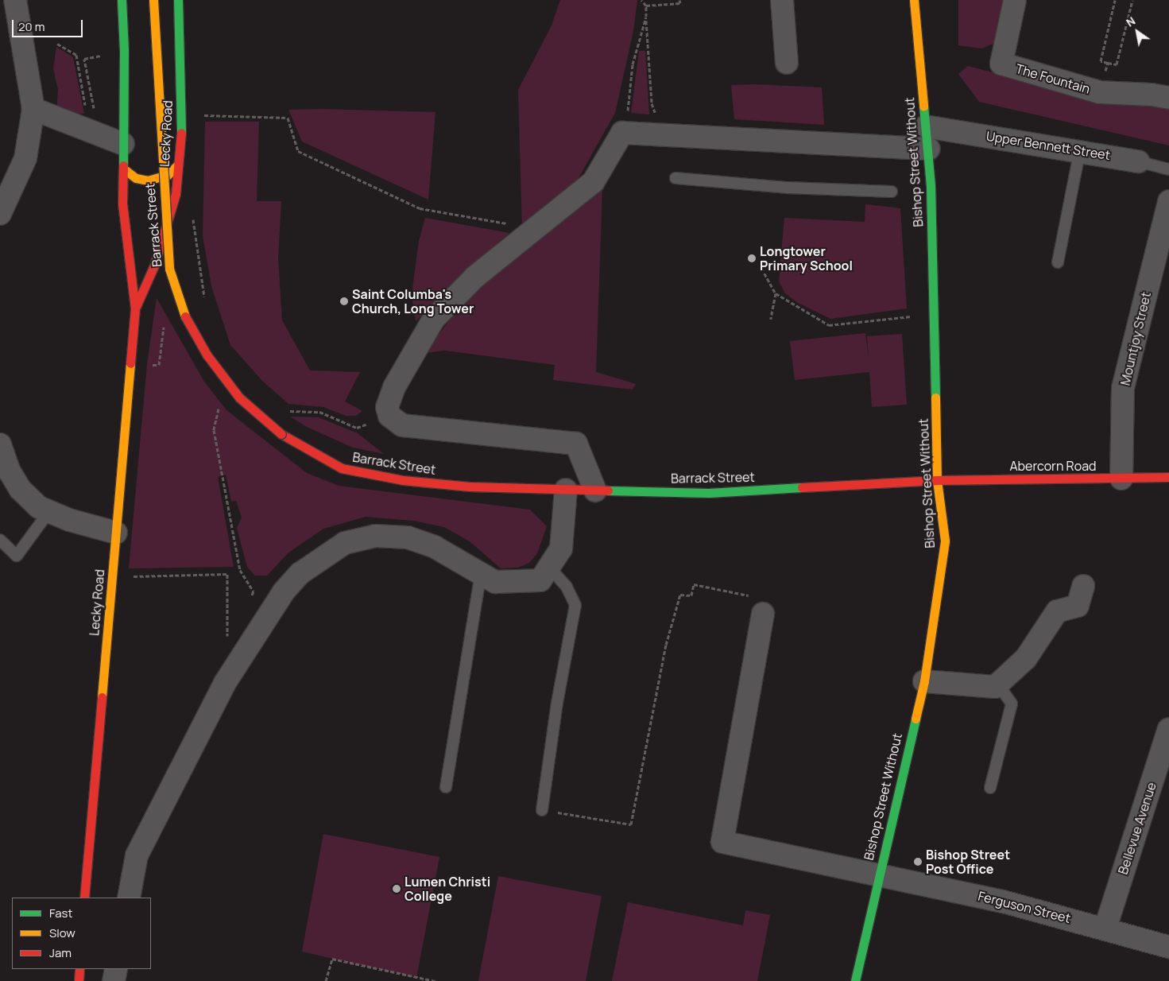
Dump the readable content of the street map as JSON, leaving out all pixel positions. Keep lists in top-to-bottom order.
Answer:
{
  "streets": {
    "street": [
      "The Fountain",
      "Lecky Road",
      "Upper Bennett Street",
      "Bishop Street Without",
      "Barrack Street",
      "Mountjoy Street",
      "Abercorn Road",
      "Bellevue Avenue",
      "Ferguson Street"
    ]
  },
  "crossings": [
    ["Upper Bennett Street", "Bishop Street Without"],
    ["Bishop Street Without", "Barrack Street"],
    ["Bishop Street Without", "Abercorn Road"],
    ["Bishop Street Without", "Ferguson Street"],
    ["Barrack Street", "Abercorn Road"],
    ["Mountjoy Street", "Abercorn Road"],
    ["Bellevue Avenue", "Ferguson Street"]
  ],
  "places": [
    "Longtower Primary School",
    "Saint Columba's Church, Long Tower",
    "Bishop Street Post Office",
    "Lumen Christi College"
  ],
  "legend": ["Fast", "Slow", "Jam"],
  "scale_bar": "20 m",
  "north": "top left"
}
